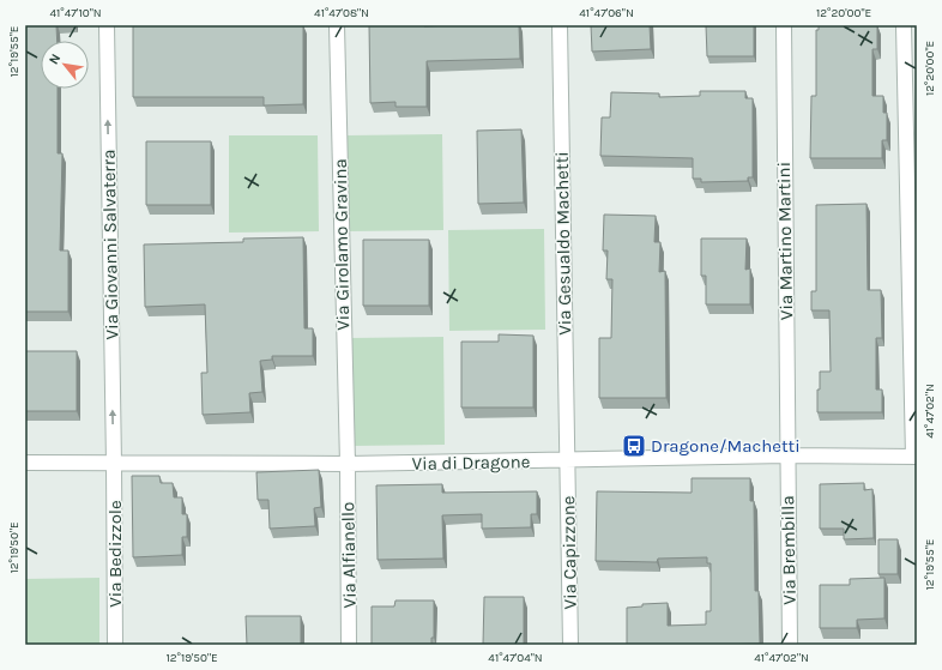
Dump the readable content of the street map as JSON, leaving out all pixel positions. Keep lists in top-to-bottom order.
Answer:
{
  "streets": {
    "street": [
      "Via Martino Martini",
      "Via Gesualdo Machetti",
      "Via Giovanni Salvaterra",
      "Via Girolamo Gravina",
      "Via di Dragone",
      "Via Brembilla",
      "Via Capizzone",
      "Via Bedizzole",
      "Via Alfianello"
    ]
  },
  "crossings": [
    ["Via Martino Martini", "Via di Dragone"],
    ["Via Martino Martini", "Via Brembilla"],
    ["Via Gesualdo Machetti", "Via di Dragone"],
    ["Via Gesualdo Machetti", "Via Capizzone"],
    ["Via Giovanni Salvaterra", "Via di Dragone"],
    ["Via Giovanni Salvaterra", "Via Bedizzole"],
    ["Via Girolamo Gravina", "Via di Dragone"],
    ["Via Girolamo Gravina", "Via Alfianello"],
    ["Via di Dragone", "Via Brembilla"],
    ["Via di Dragone", "Via Capizzone"],
    ["Via di Dragone", "Via Bedizzole"],
    ["Via di Dragone", "Via Alfianello"]
  ],
  "one_way": ["Via Giovanni Salvaterra"],
  "places": {
    "bus stop": ["Dragone/Machetti"]
  },
  "north": "top left",
  "coordinates": [
    "41°47'10\"N",
    "41°47'08\"N",
    "41°47'06\"N",
    "12°20'00\"E",
    "12°19'55\"E",
    "41°47'02\"N",
    "12°19'50\"E",
    "41°47'04\"N"
  ]
}
